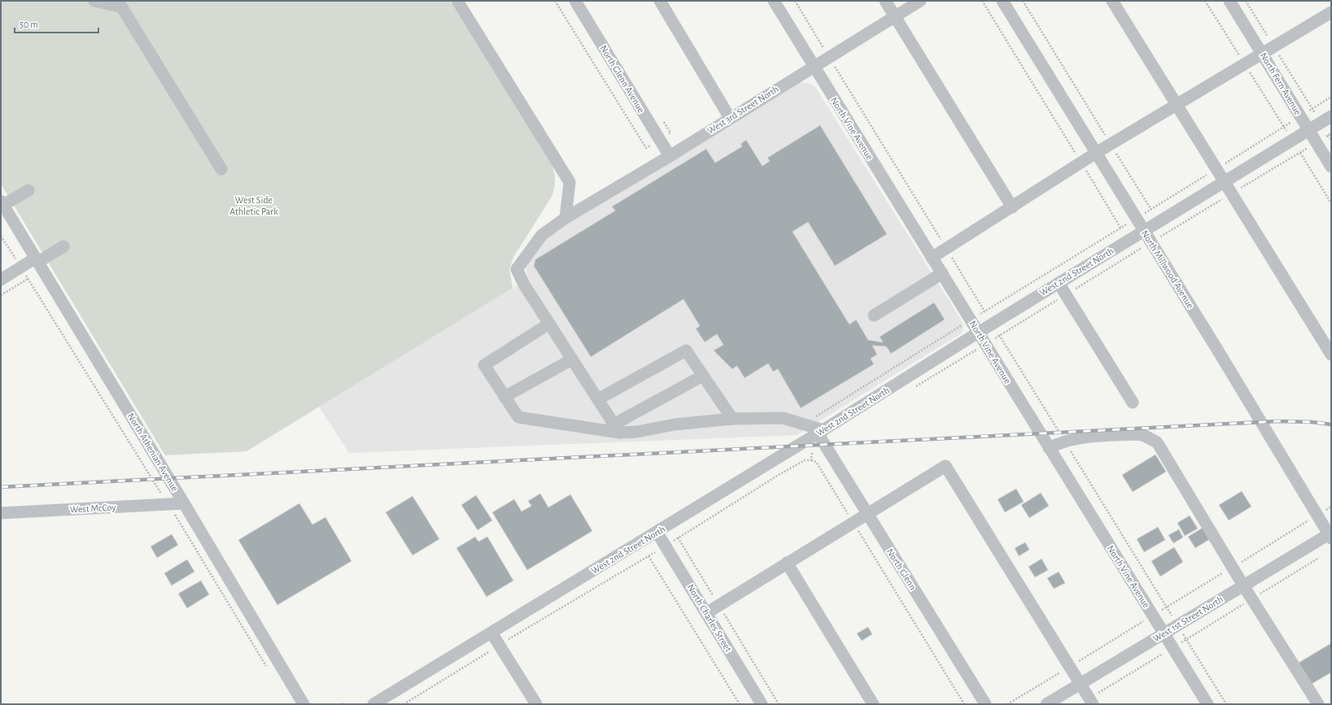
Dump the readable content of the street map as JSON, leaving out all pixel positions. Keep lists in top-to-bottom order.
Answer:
{
  "streets": {
    "street": [
      "North Glenn Avenue",
      "North Fern Avenue",
      "West 3rd Street North",
      "North Vine Avenue",
      "North Millwood Avenue",
      "West 2nd Street North",
      "North Athenian Avenue",
      "West McCoy",
      "North Glenn",
      "North Charles Street",
      "West 1st Street North"
    ]
  },
  "crossings": [
    ["North Glenn Avenue", "West 3rd Street North"],
    ["North Fern Avenue", "West 2nd Street North"],
    ["West 3rd Street North", "North Vine Avenue"],
    ["North Vine Avenue", "West 2nd Street North"],
    ["North Vine Avenue", "West 1st Street North"],
    ["North Millwood Avenue", "West 2nd Street North"],
    ["North Millwood Avenue", "West 1st Street North"],
    ["West 2nd Street North", "North Glenn"],
    ["West 2nd Street North", "North Charles Street"],
    ["North Athenian Avenue", "West McCoy"]
  ],
  "parks": ["West Side Athletic Park"],
  "scale_bar": "50 m"
}
